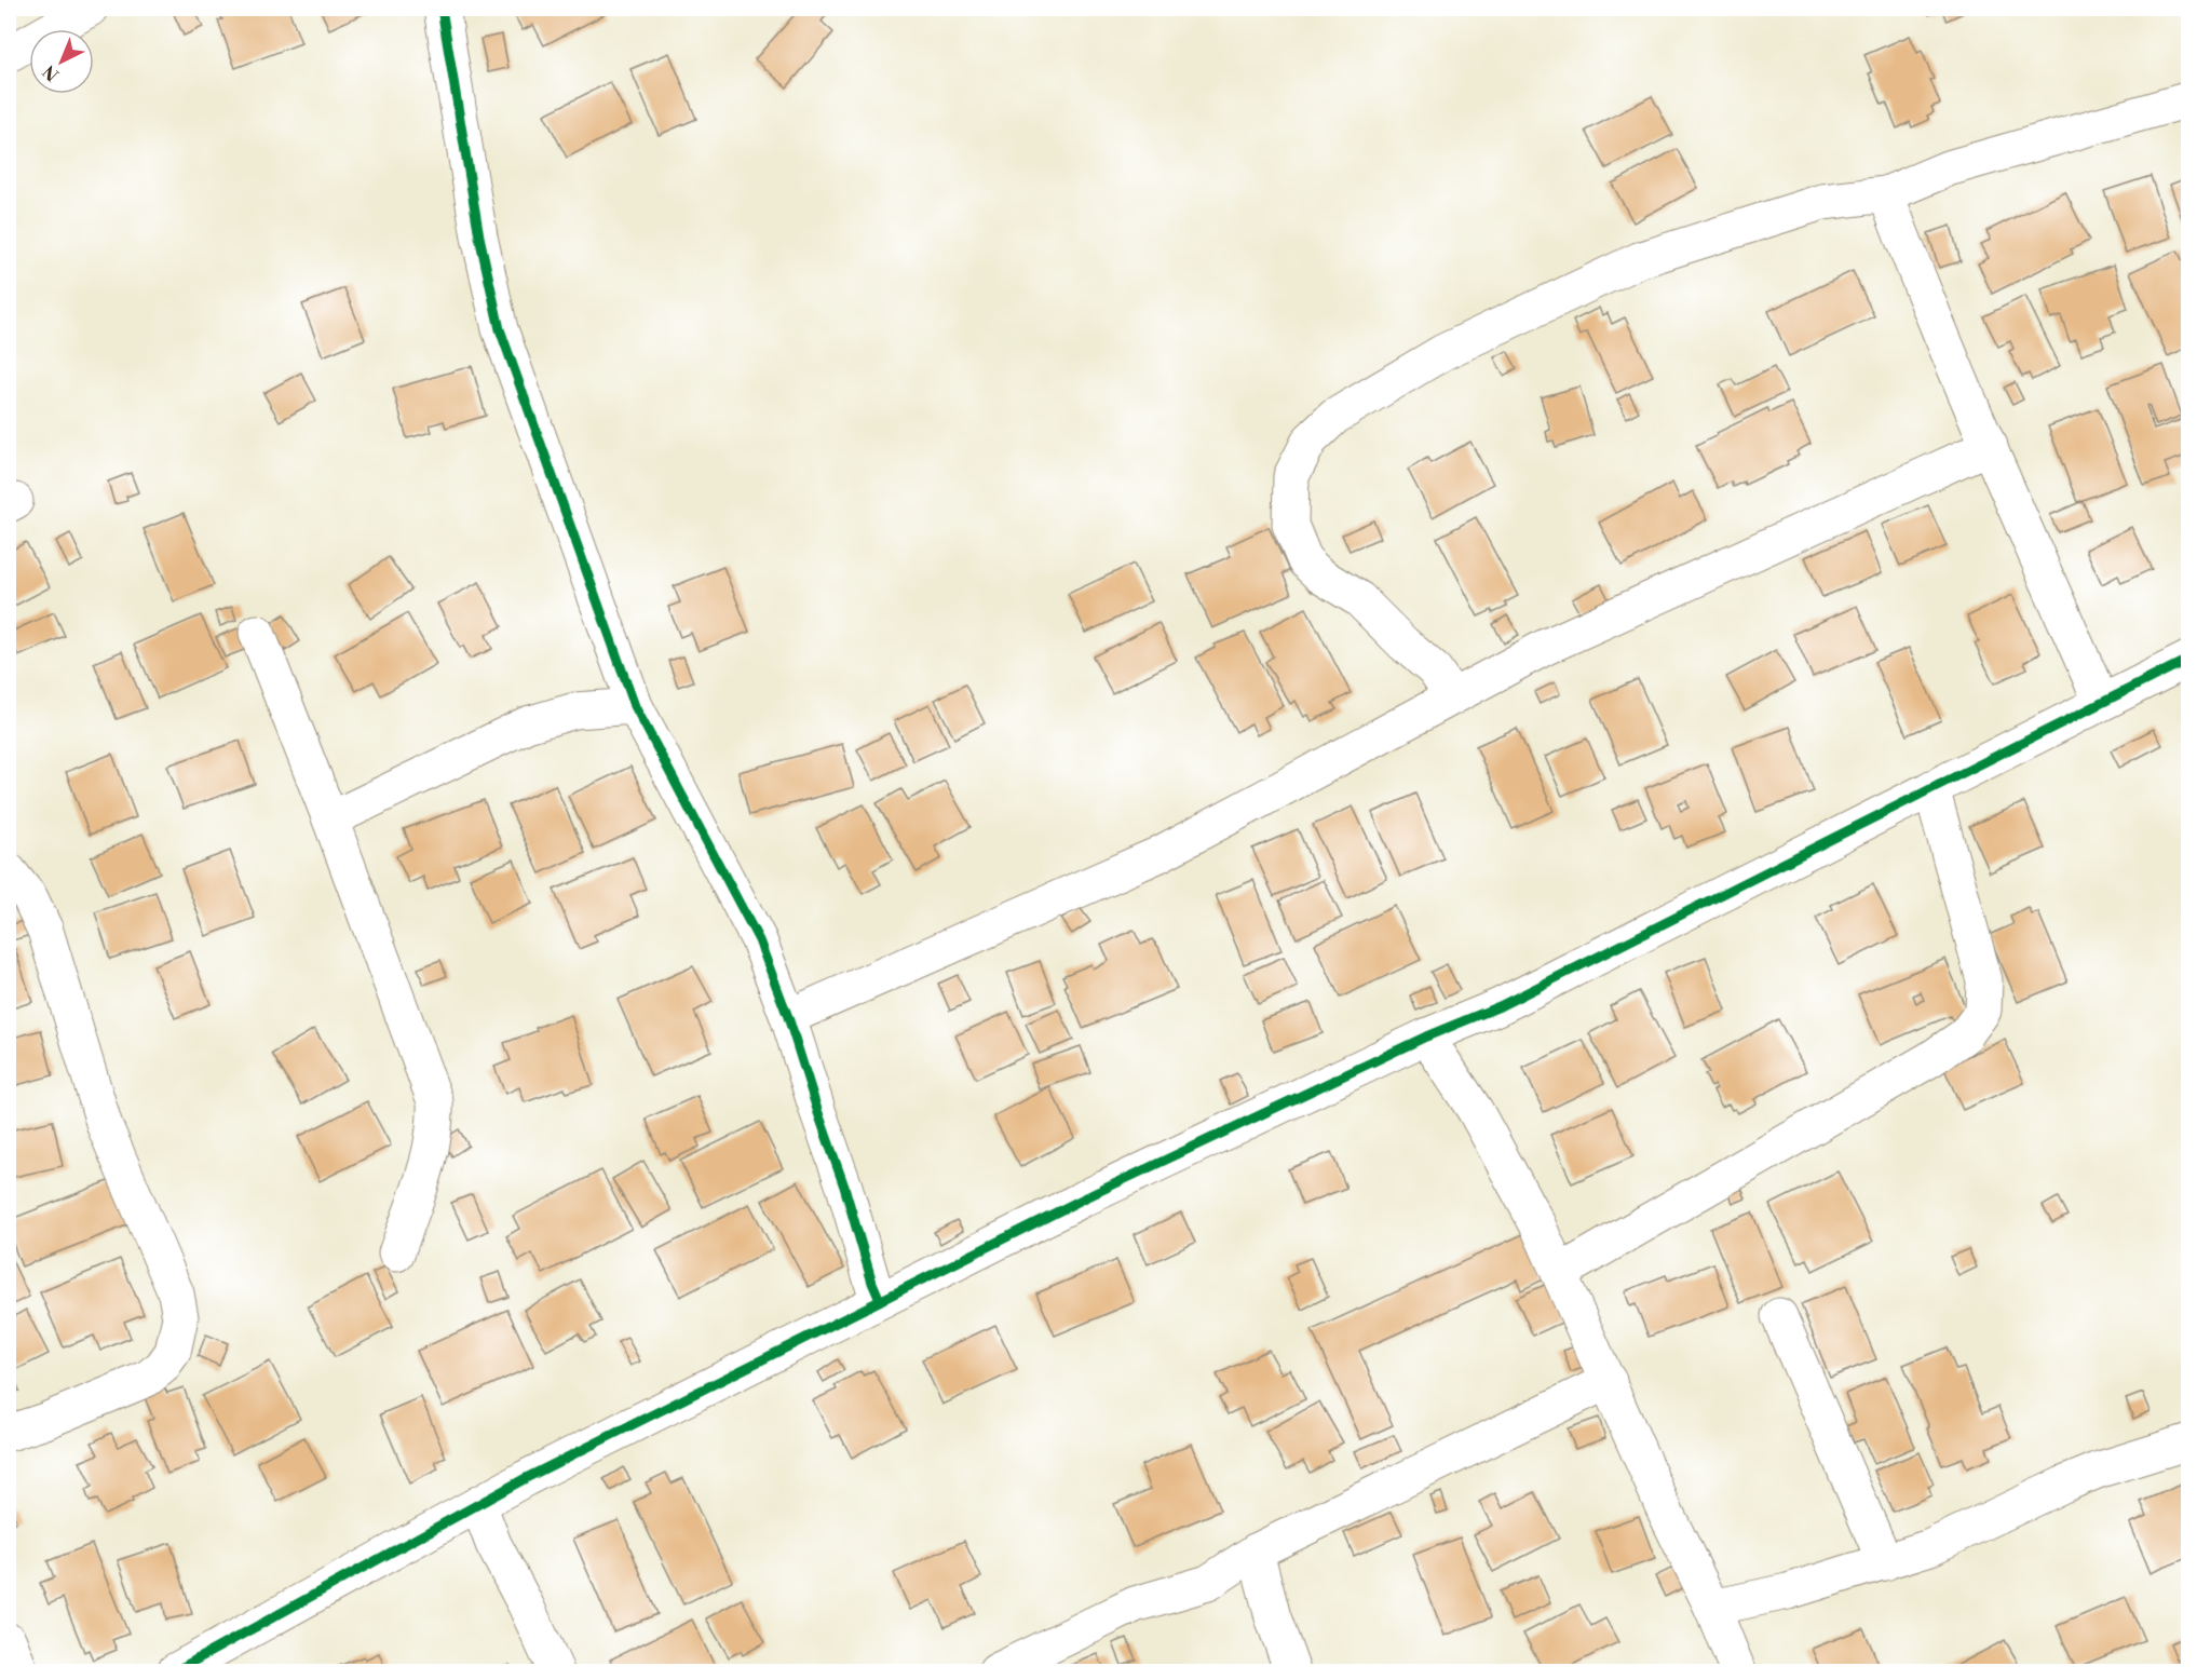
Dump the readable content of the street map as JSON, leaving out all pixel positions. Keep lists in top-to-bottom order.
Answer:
{
  "north": "bottom left"
}
